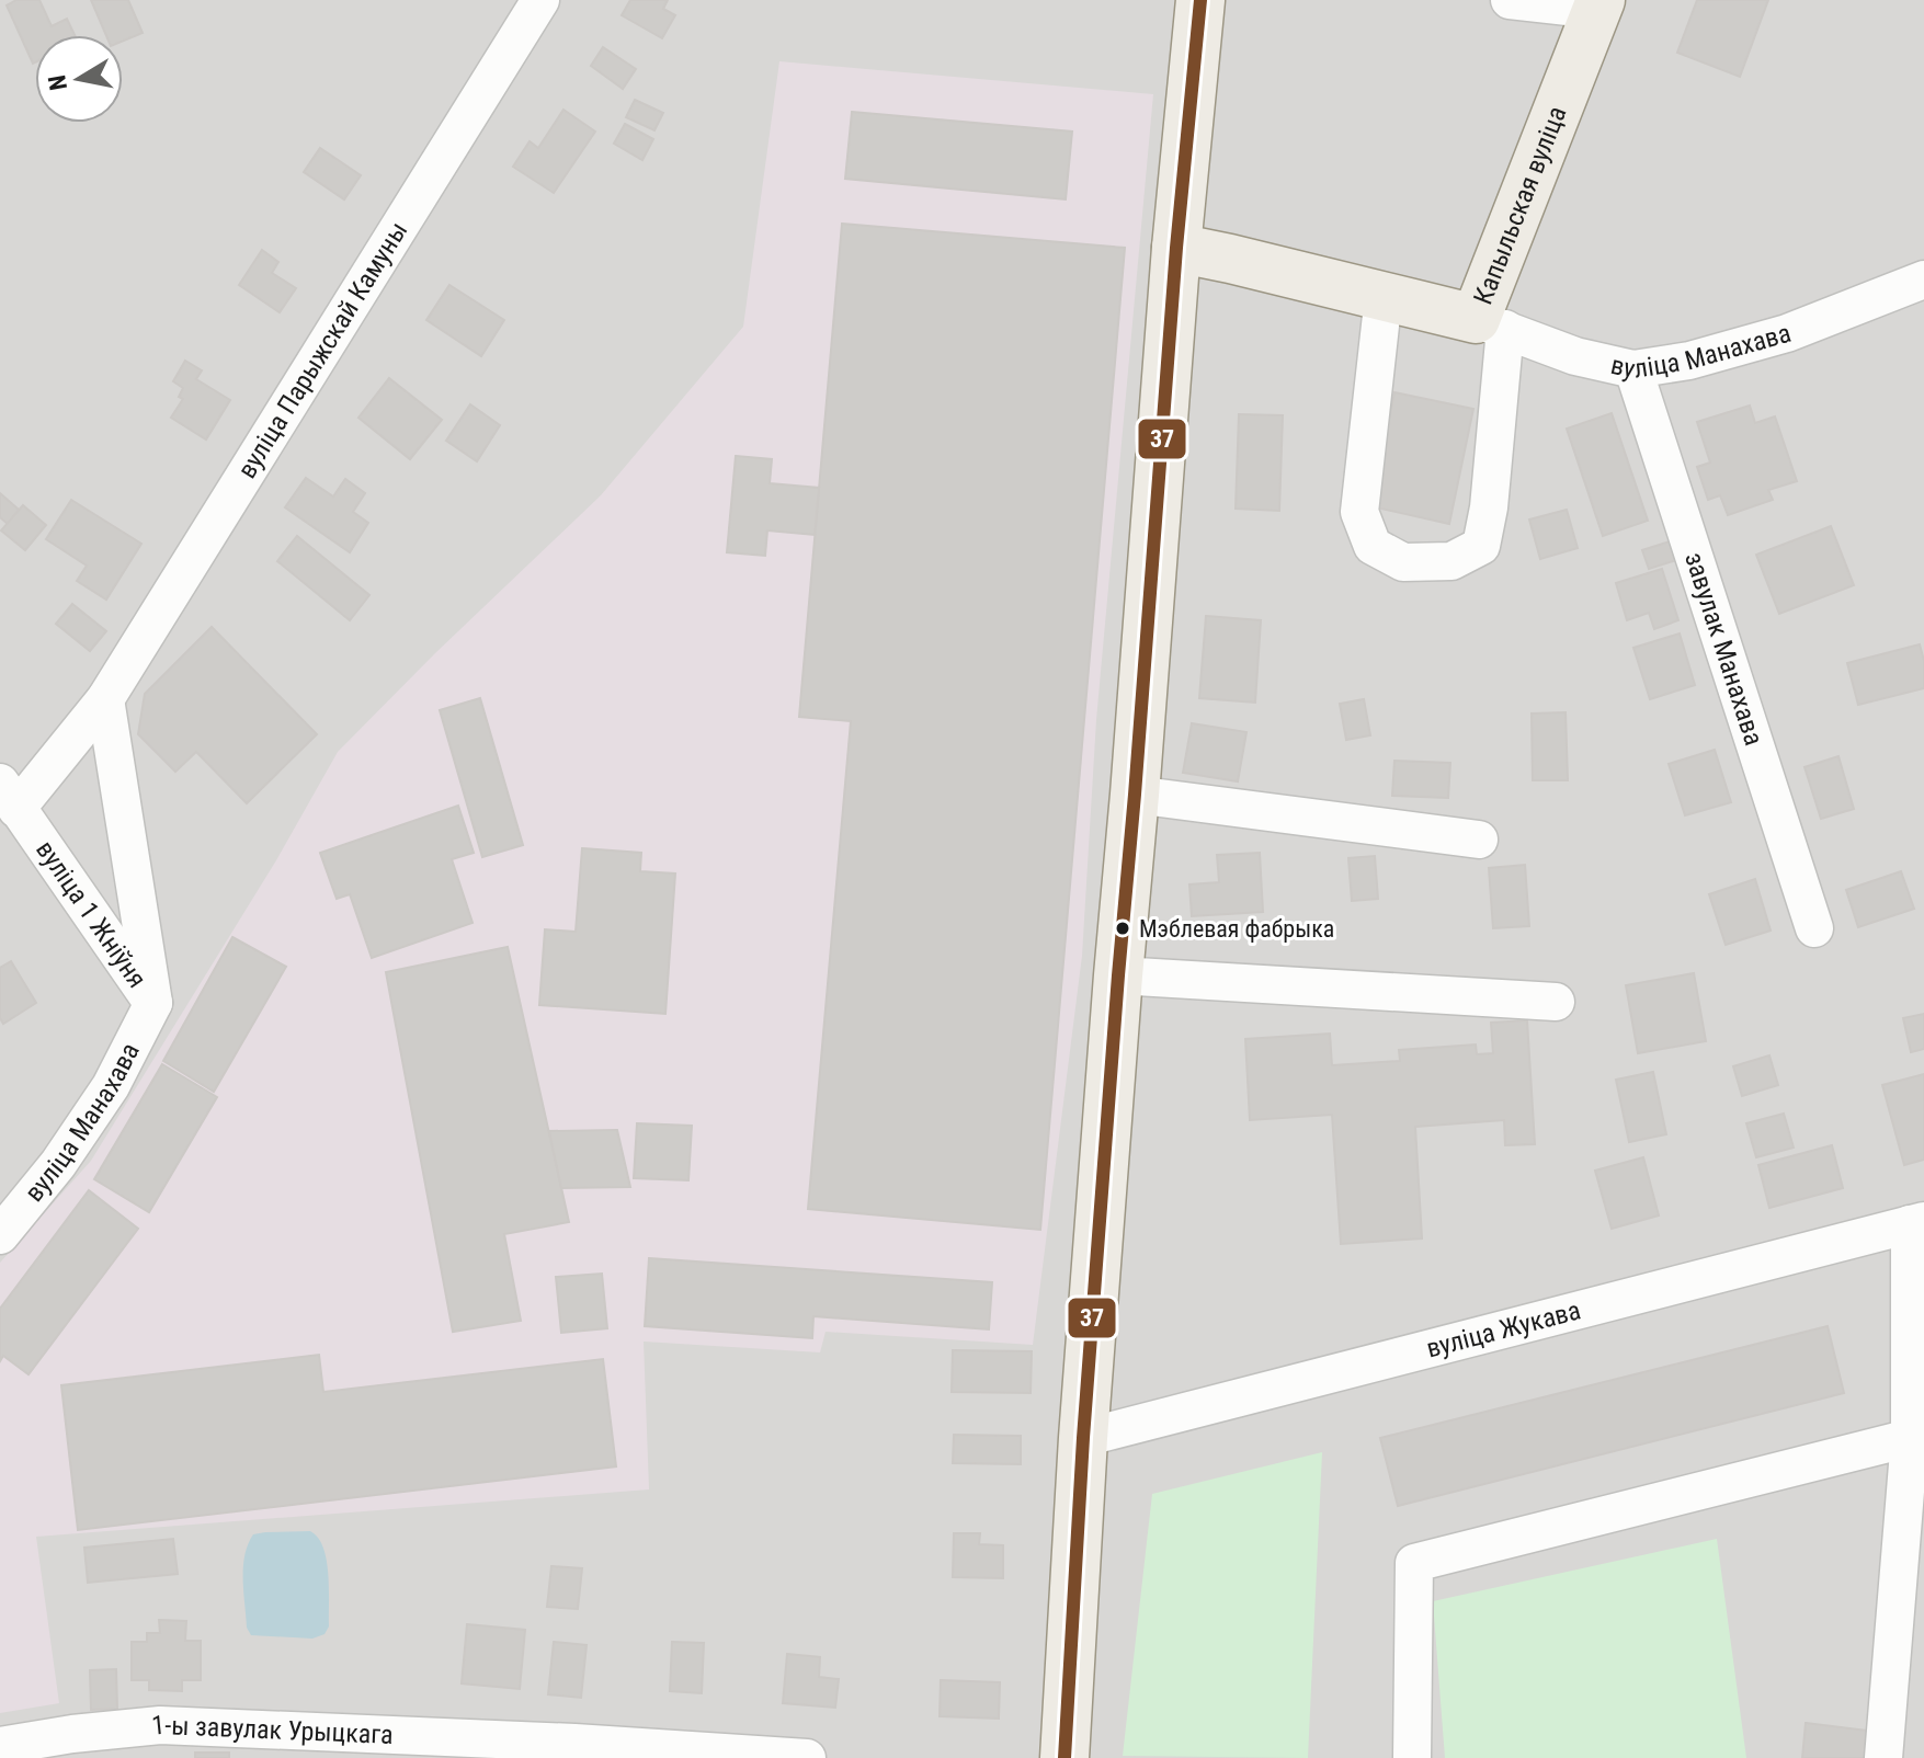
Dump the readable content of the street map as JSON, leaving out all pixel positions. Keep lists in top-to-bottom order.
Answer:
{
  "streets": {
    "main road": ["Капыльская вуліца"],
    "street": [
      "вуліца Манахава",
      "вуліца Парыжскай Камуны",
      "завулак Манахава",
      "вуліца 1 Жніўня",
      "вуліца Жукава",
      "1-ы завулак Урыцкага"
    ]
  },
  "crossings": [
    ["Капыльская вуліца", "вуліца Манахава"],
    ["вуліца Манахава", "завулак Манахава"],
    ["вуліца Манахава", "вуліца 1 Жніўня"],
    ["вуліца Парыжскай Камуны", "вуліца 1 Жніўня"]
  ],
  "places": ["Мэблевая фабрыка"],
  "lines": ["transit line 37"],
  "north": "left"
}
